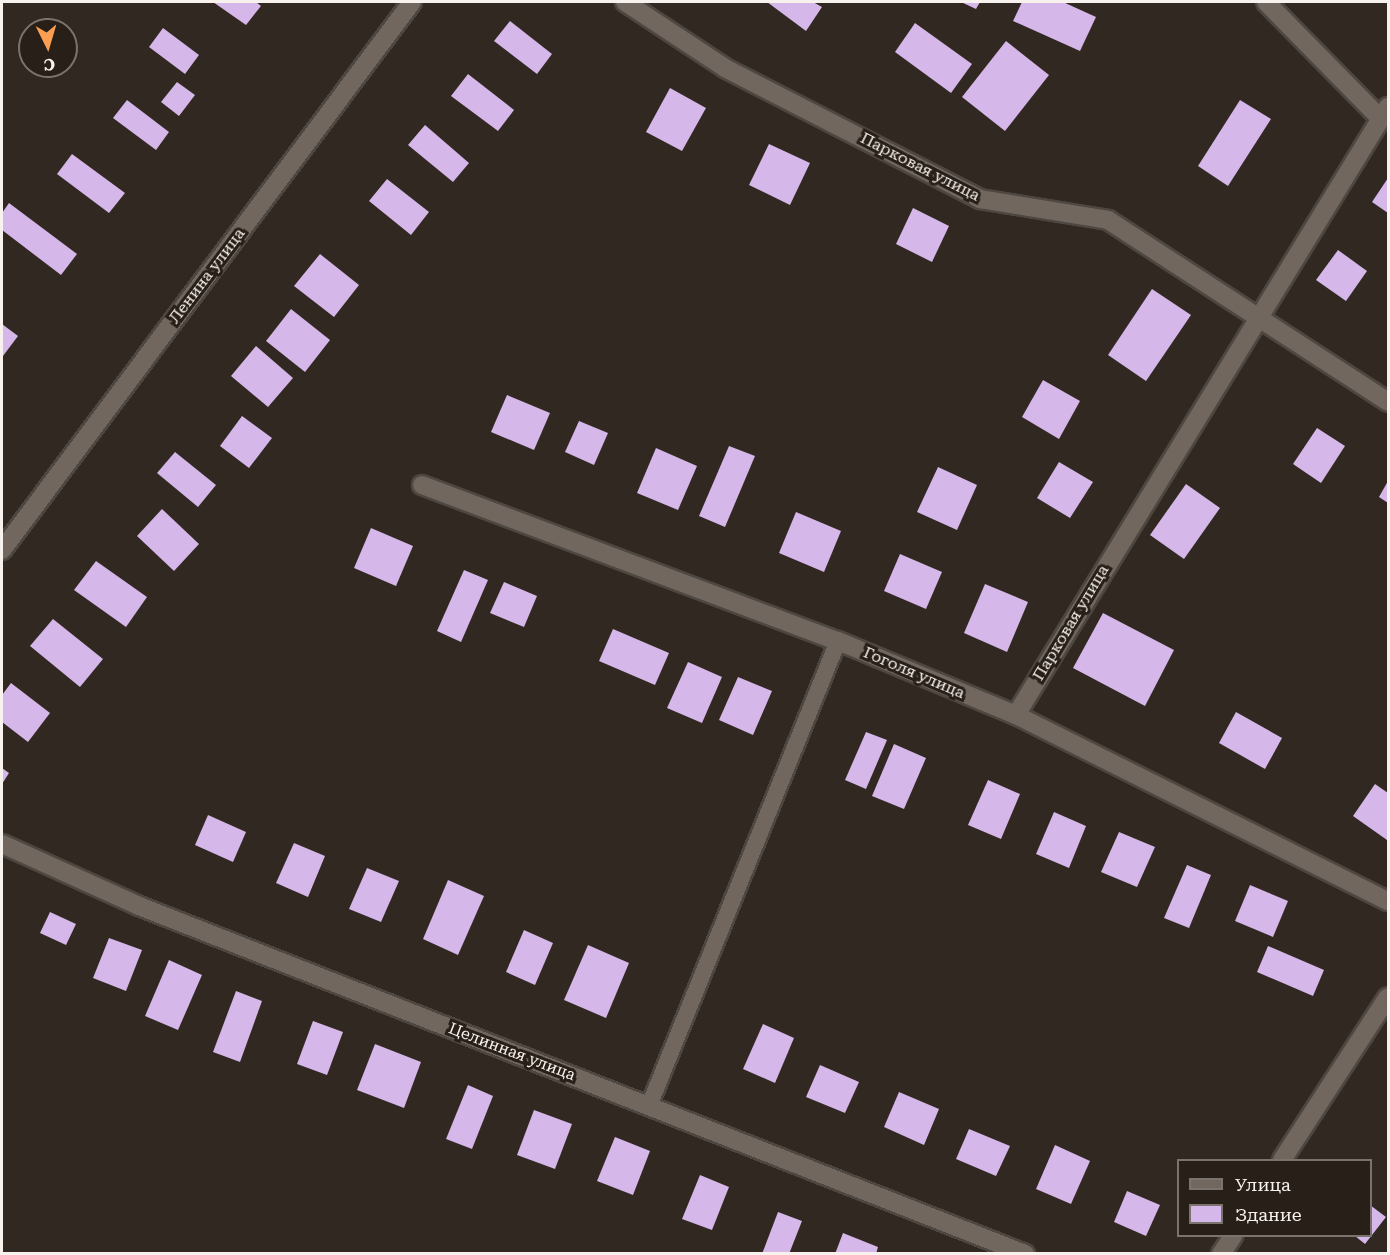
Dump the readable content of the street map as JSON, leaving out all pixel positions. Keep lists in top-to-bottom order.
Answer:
{
  "streets": {
    "street": [
      "Парковая улица",
      "Ленина улица",
      "Гоголя улица",
      "Целинная улица"
    ]
  },
  "crossings": [
    ["Парковая улица", "Гоголя улица"]
  ],
  "legend": ["Улица", "Здание"],
  "north": "bottom"
}
